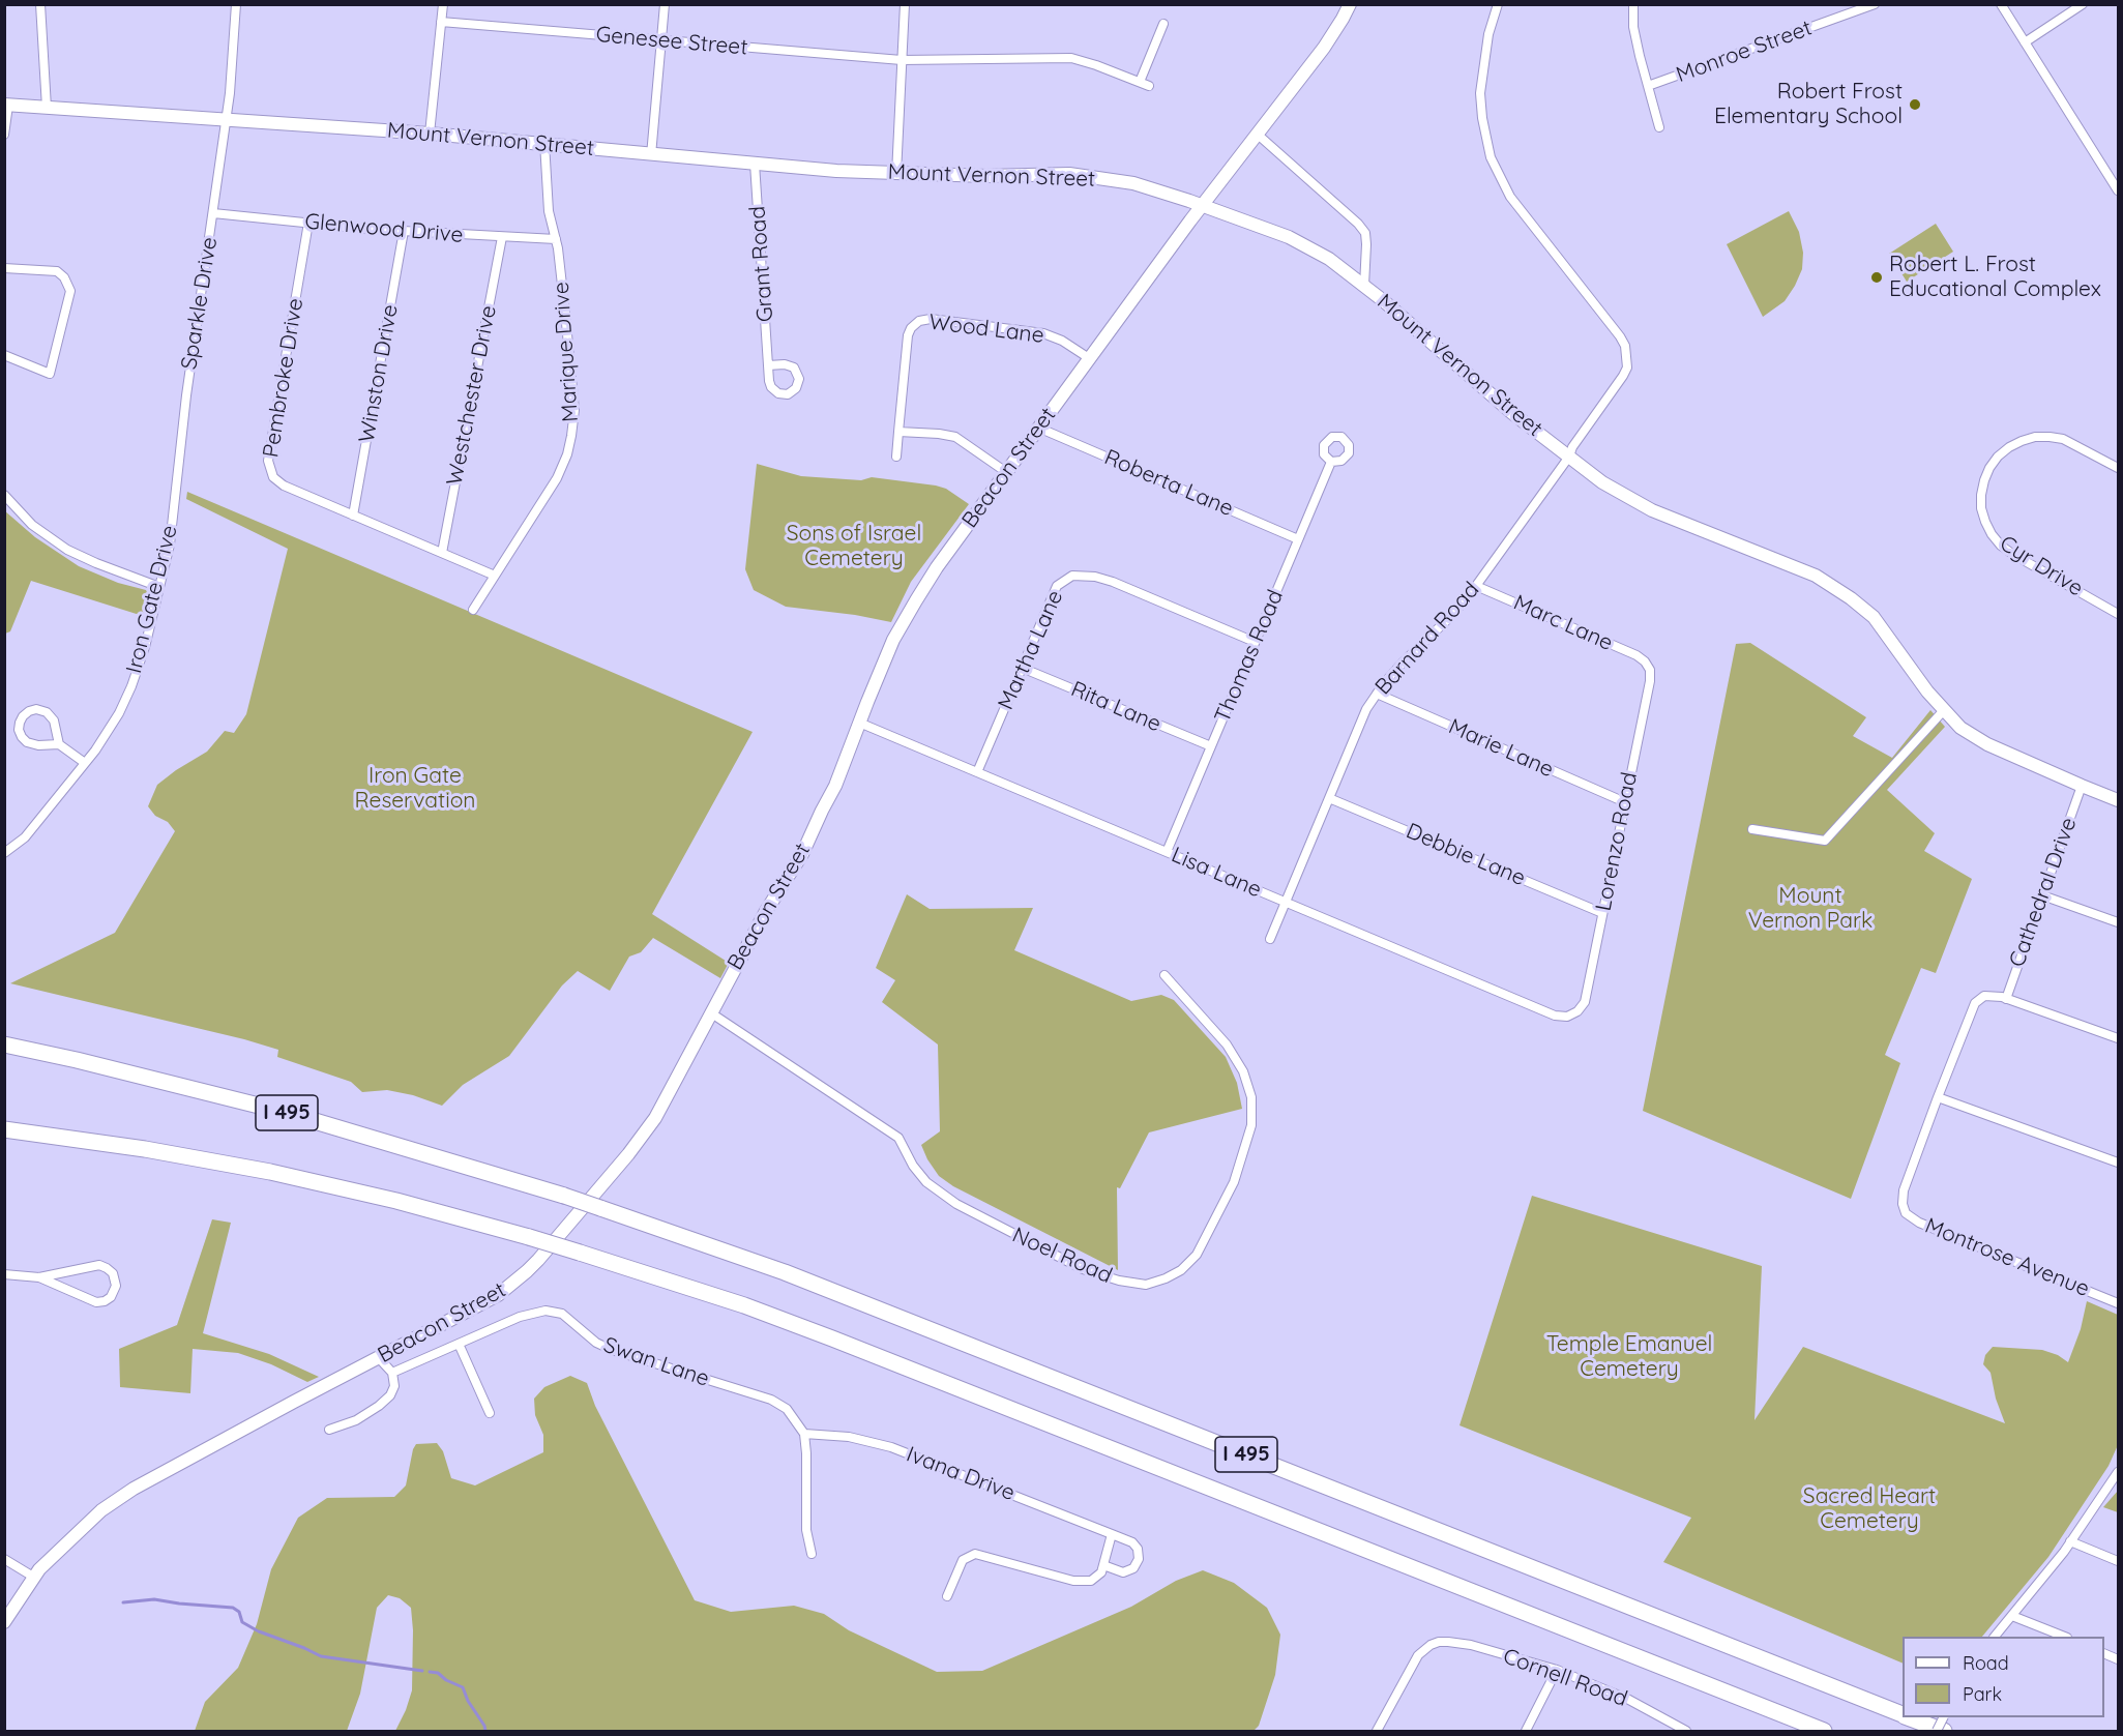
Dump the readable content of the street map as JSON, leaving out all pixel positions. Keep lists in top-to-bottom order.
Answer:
{
  "streets": {
    "highway": ["I 495"],
    "main road": ["Mount Vernon Street", "Beacon Street"],
    "street": [
      "Genesee Street",
      "Monroe Street",
      "Glenwood Drive",
      "Grant Road",
      "Sparkle Drive",
      "Wood Lane",
      "Marique Drive",
      "Winston Drive",
      "Pembroke Drive",
      "Westchester Drive",
      "Roberta Lane",
      "Cyr Drive",
      "Iron Gate Drive",
      "Marc Lane",
      "Barnard Road",
      "Martha Lane",
      "Thomas Road",
      "Rita Lane",
      "Marie Lane",
      "Lorenzo Road",
      "Debbie Lane",
      "Lisa Lane",
      "Cathedral Drive",
      "Noel Road",
      "Montrose Avenue",
      "Swan Lane",
      "Ivana Drive",
      "Cornell Road"
    ]
  },
  "crossings": [
    ["Mount Vernon Street", "Grant Road"],
    ["Mount Vernon Street", "Sparkle Drive"],
    ["Mount Vernon Street", "Marique Drive"],
    ["Mount Vernon Street", "Beacon Street"],
    ["Mount Vernon Street", "Barnard Road"],
    ["Mount Vernon Street", "Cathedral Drive"],
    ["Glenwood Drive", "Sparkle Drive"],
    ["Glenwood Drive", "Marique Drive"],
    ["Glenwood Drive", "Winston Drive"],
    ["Glenwood Drive", "Pembroke Drive"],
    ["Glenwood Drive", "Westchester Drive"],
    ["Sparkle Drive", "Iron Gate Drive"],
    ["Wood Lane", "Beacon Street"],
    ["Marique Drive", "Pembroke Drive"],
    ["Winston Drive", "Pembroke Drive"],
    ["Pembroke Drive", "Westchester Drive"],
    ["Beacon Street", "Roberta Lane"],
    ["Beacon Street", "Lisa Lane"],
    ["Beacon Street", "Noel Road"],
    ["Roberta Lane", "Thomas Road"],
    ["Marc Lane", "Barnard Road"],
    ["Marc Lane", "Lorenzo Road"],
    ["Barnard Road", "Marie Lane"],
    ["Barnard Road", "Debbie Lane"],
    ["Barnard Road", "Lisa Lane"],
    ["Martha Lane", "Thomas Road"],
    ["Martha Lane", "Rita Lane"],
    ["Martha Lane", "Lisa Lane"],
    ["Thomas Road", "Rita Lane"],
    ["Thomas Road", "Lisa Lane"],
    ["Marie Lane", "Lorenzo Road"],
    ["Lorenzo Road", "Debbie Lane"],
    ["Lorenzo Road", "Lisa Lane"],
    ["Swan Lane", "Ivana Drive"]
  ],
  "parks": [
    "Sons of Israel Cemetery",
    "Iron Gate Reservation",
    "Mount Vernon Park",
    "Temple Emanuel Cemetery",
    "Sacred Heart Cemetery"
  ],
  "places": ["Robert Frost Elementary School", "Robert L. Frost Educational Complex"],
  "legend": ["Road", "Park"]
}
